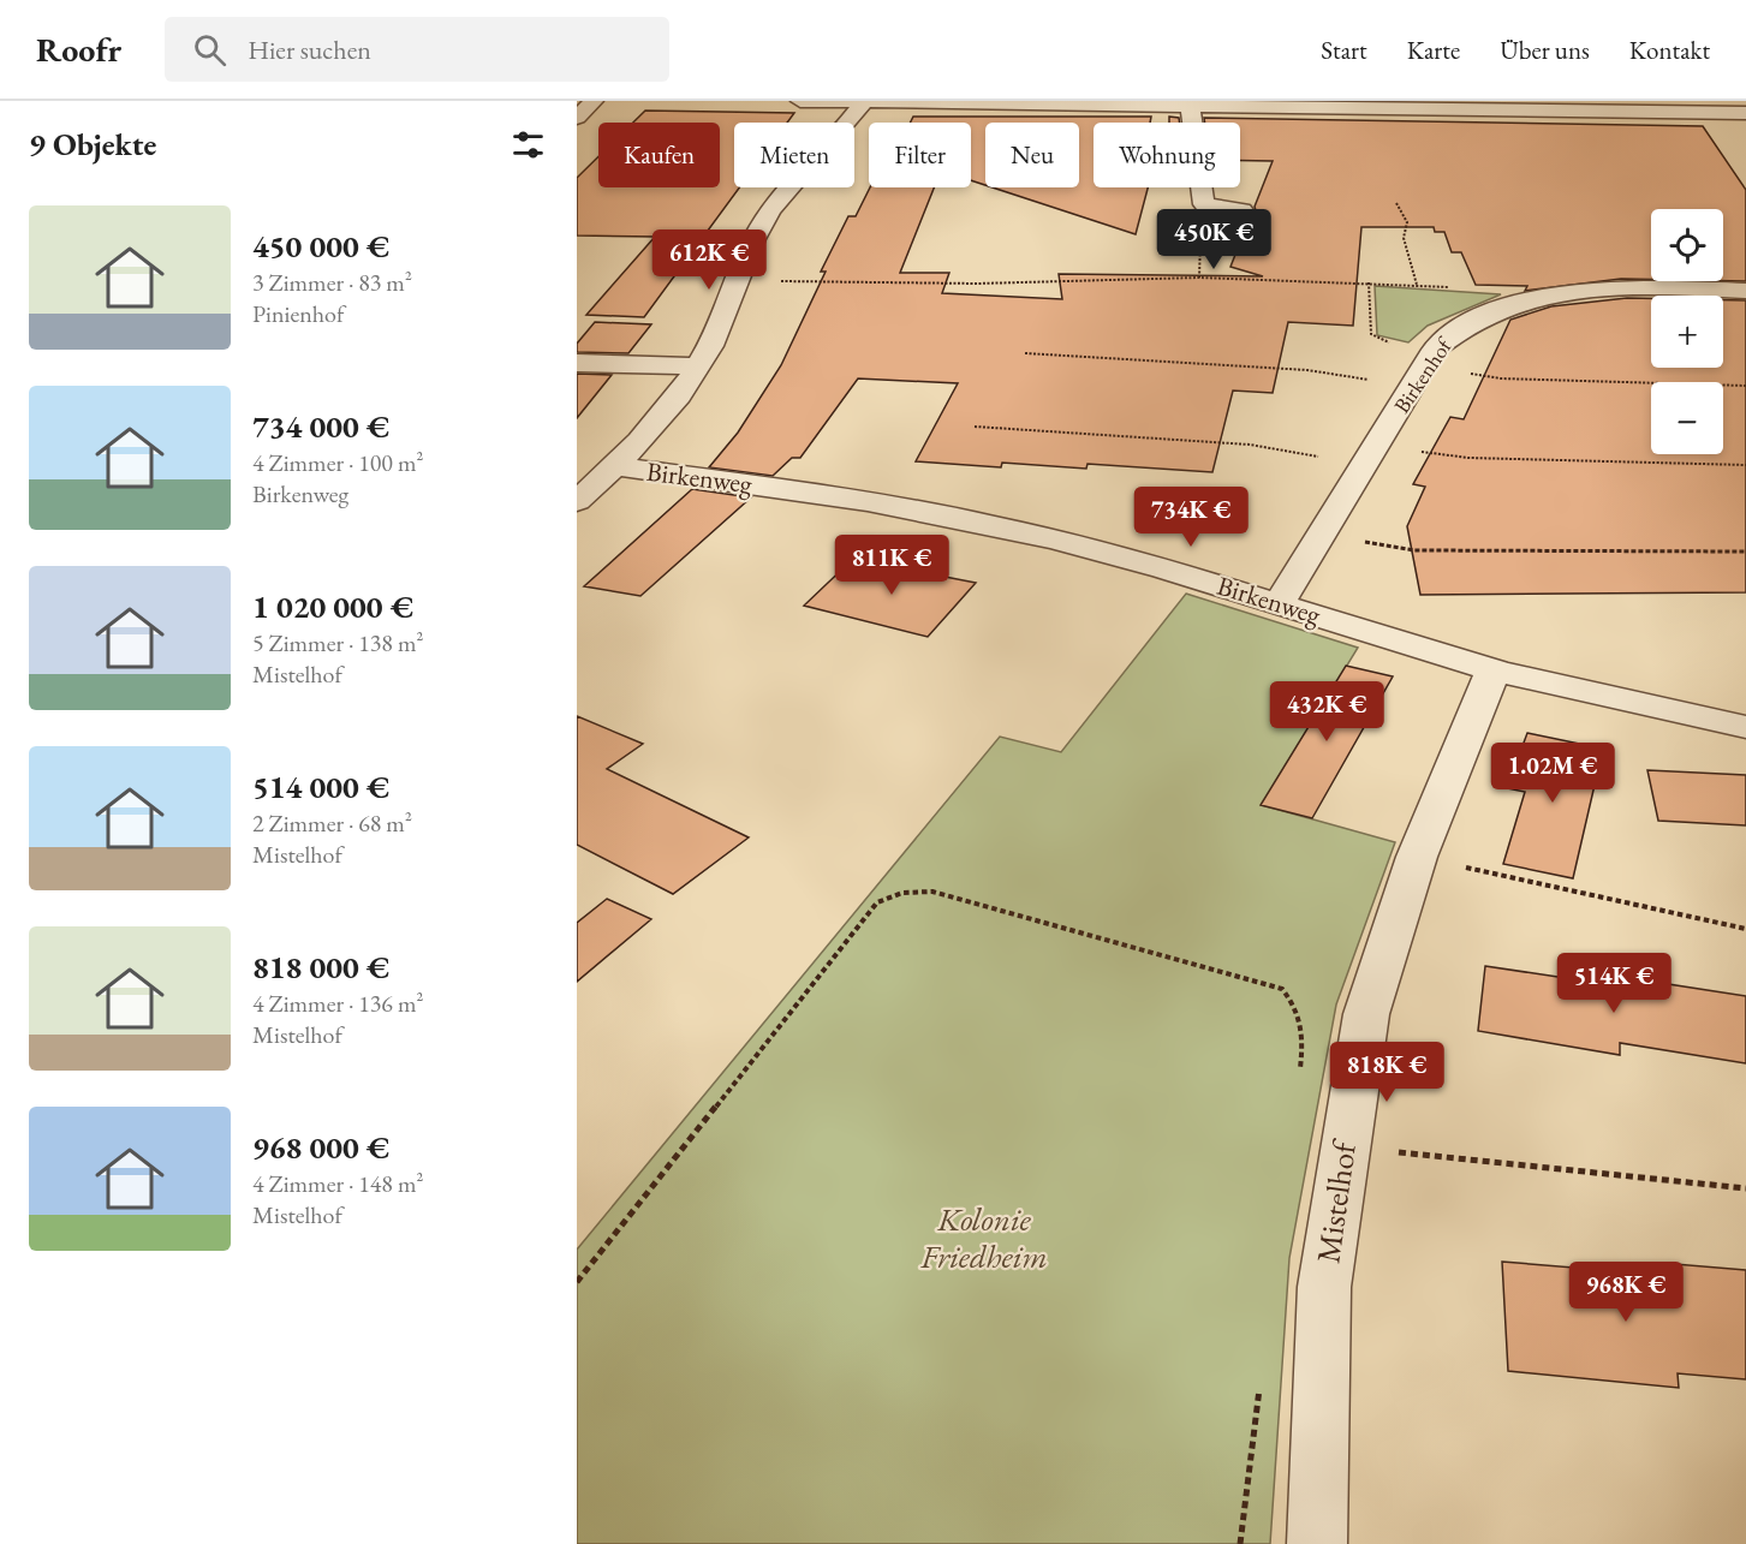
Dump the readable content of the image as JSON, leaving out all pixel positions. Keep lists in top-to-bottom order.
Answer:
{
  "streets": {
    "street": ["Birkenhof", "Birkenweg", "Mistelhof"]
  },
  "crossings": [
    ["Birkenhof", "Birkenweg"],
    ["Birkenweg", "Mistelhof"]
  ],
  "parks": ["Kolonie Friedheim"],
  "page": {
    "header": "Roofr",
    "search": "Hier suchen",
    "nav": [
      "Start",
      "Karte",
      "Über uns",
      "Kontakt"
    ],
    "heading": "9 Objekte",
    "chip": [
      "Kaufen",
      "Mieten",
      "Filter",
      "Neu",
      "Wohnung"
    ],
    "list": [
      {
        "name": "450 000 €",
        "note": "3 Zimmer · 83 m² · Pinienhof"
      },
      {
        "name": "734 000 €",
        "note": "4 Zimmer · 100 m² · Birkenweg"
      },
      {
        "name": "1 020 000 €",
        "note": "5 Zimmer · 138 m² · Mistelhof"
      },
      {
        "name": "514 000 €",
        "note": "2 Zimmer · 68 m² · Mistelhof"
      },
      {
        "name": "818 000 €",
        "note": "4 Zimmer · 136 m² · Mistelhof"
      },
      {
        "name": "968 000 €",
        "note": "4 Zimmer · 148 m² · Mistelhof"
      }
    ],
    "map_buttons": ["+", "−"],
    "price": [
      "450K €",
      "612K €",
      "734K €",
      "811K €",
      "432K €",
      "1.02M €",
      "514K €",
      "818K €",
      "968K €"
    ]
  }
}
